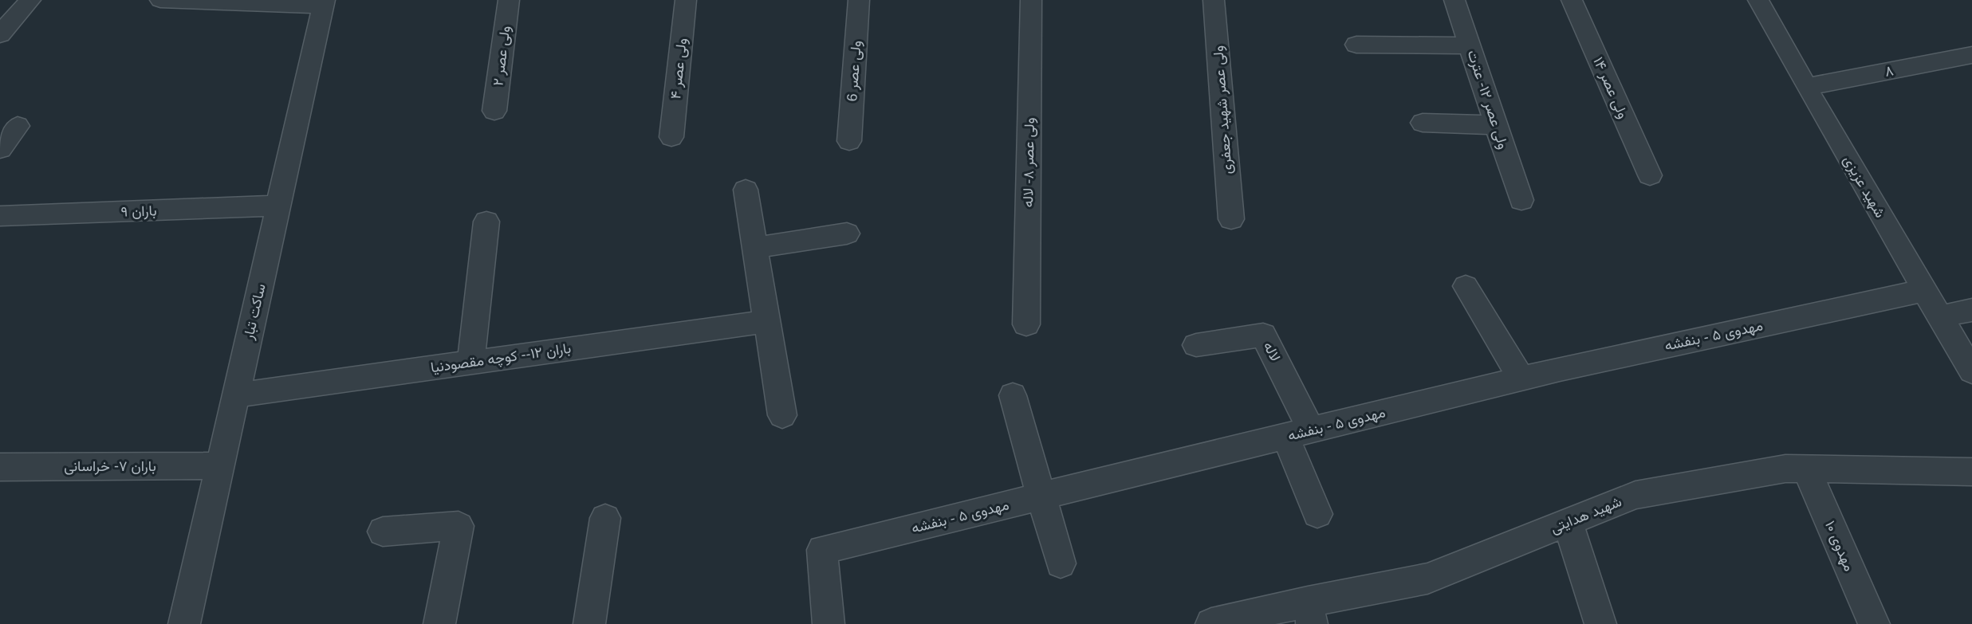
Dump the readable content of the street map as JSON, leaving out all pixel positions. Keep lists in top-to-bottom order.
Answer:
{
  "streets": {
    "street": [
      "ولی عصر ۲",
      "ولی عصر ۴",
      "ولی عصر 6",
      "۸",
      "ولی عصر ۱۴",
      "ولی عصر ۱۲- عترت",
      "ولی عصر شهید جعفری",
      "ولی عصر ۸- لاله",
      "شهید عزیزی",
      "باران ۹",
      "ساکت تبار",
      "مهدوی ۵ - بنفشه",
      "لاله",
      "باران ۱۲-- كوچه مقصودنيا",
      "باران ۷- خراسانی",
      "شهید هدایتی",
      "مهدوی ۱۰"
    ]
  },
  "crossings": [
    ["۸", "شهید عزیزی"],
    ["شهید عزیزی", "مهدوی ۵ - بنفشه"],
    ["باران ۹", "ساکت تبار"],
    ["ساکت تبار", "باران ۱۲-- كوچه مقصودنيا"],
    ["ساکت تبار", "باران ۷- خراسانی"],
    ["مهدوی ۵ - بنفشه", "لاله"],
    ["شهید هدایتی", "مهدوی ۱۰"]
  ]
}
